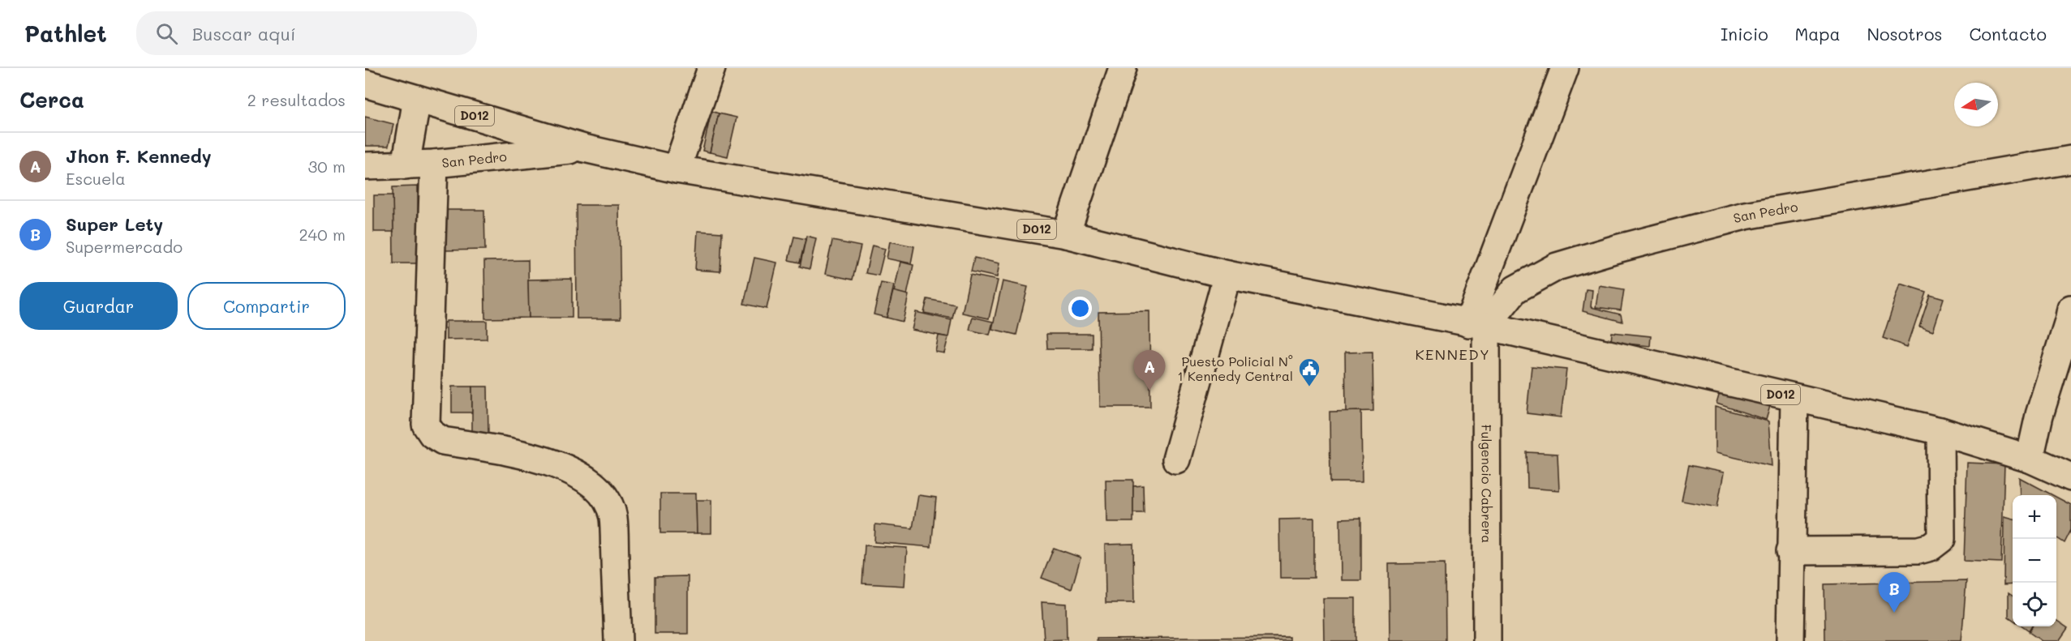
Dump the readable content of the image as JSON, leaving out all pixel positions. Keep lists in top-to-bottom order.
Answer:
{
  "streets": {
    "main road": ["D012", "San Pedro", "Fulgencio Cabrera"]
  },
  "crossings": [
    ["D012", "San Pedro"],
    ["D012", "Fulgencio Cabrera"],
    ["San Pedro", "Fulgencio Cabrera"]
  ],
  "districts": ["KENNEDY"],
  "places": {
    "public building": ["Puesto Policial N° 1 Kennedy Central"]
  },
  "north": "left",
  "page": {
    "header": "Pathlet",
    "search": "Buscar aquí",
    "nav": [
      "Inicio",
      "Mapa",
      "Nosotros",
      "Contacto"
    ],
    "heading": ["Cerca", "2 resultados"],
    "list": [
      {
        "mark": "A",
        "name": "Jhon F. Kennedy",
        "note": "Escuela",
        "value": "30 m"
      },
      {
        "mark": "B",
        "name": "Super Lety",
        "note": "Supermercado",
        "value": "240 m"
      }
    ],
    "buttons": ["Guardar", "Compartir"],
    "pins": ["A", "B"],
    "map_buttons": ["+", "−"]
  }
}
